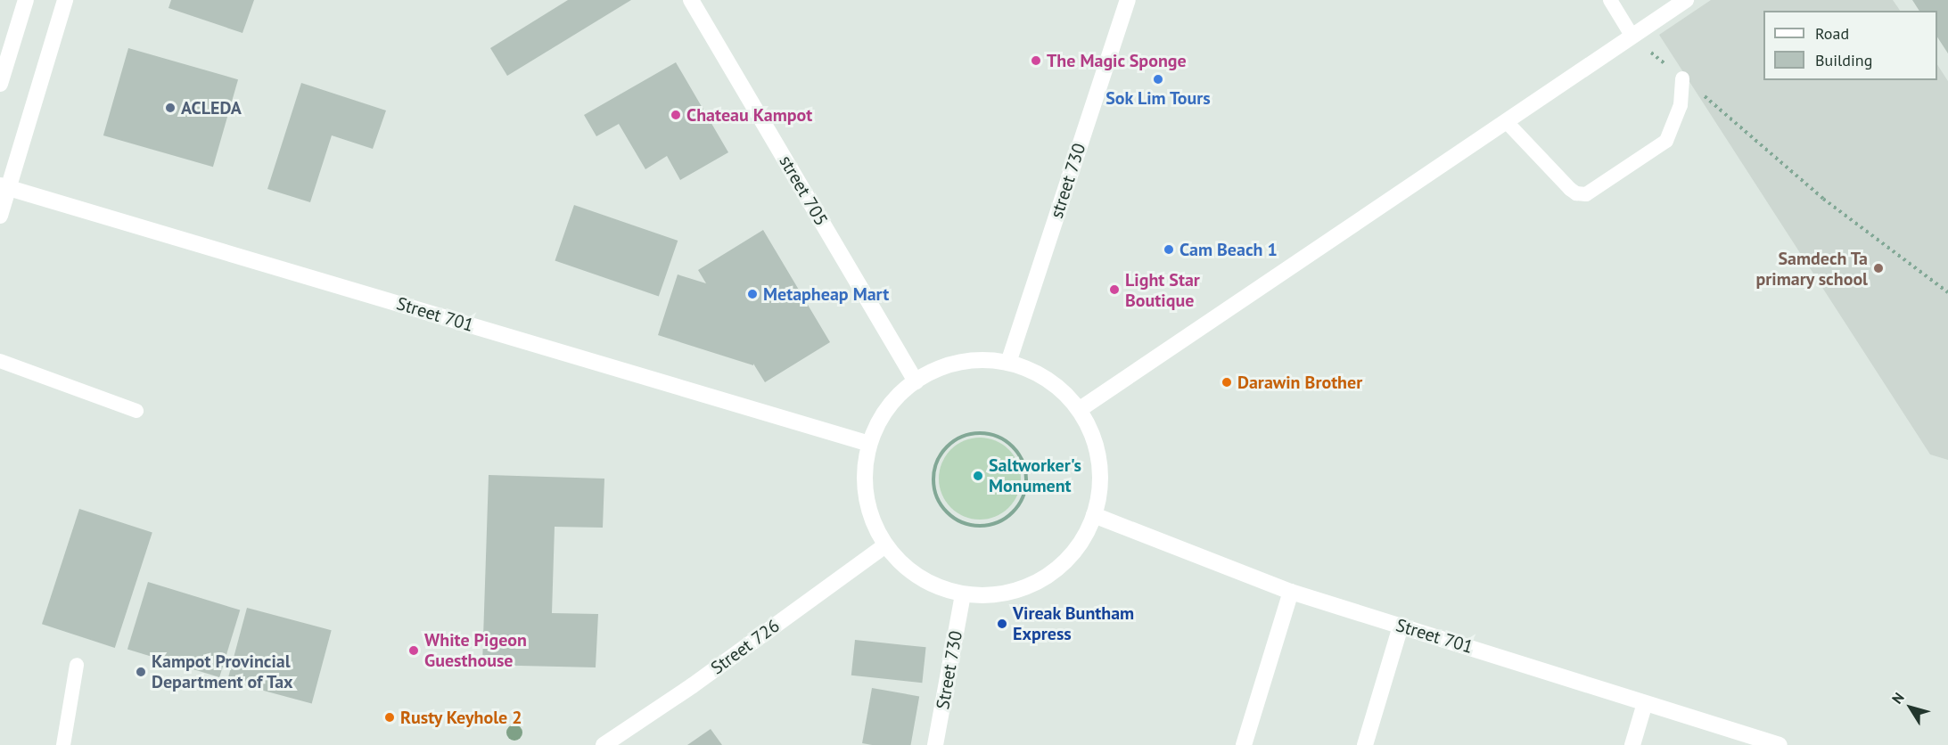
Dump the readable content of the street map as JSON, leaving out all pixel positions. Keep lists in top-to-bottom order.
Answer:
{
  "streets": {
    "street": [
      "street 730",
      "street 705",
      "Street 701",
      "Street 726",
      "Street 730"
    ]
  },
  "places": [
    "The Magic Sponge",
    "Sok Lim Tours",
    "ACLEDA",
    "Chateau Kampot",
    "Cam Beach 1",
    "Samdech Ta primary school",
    "Light Star Boutique",
    "Metapheap Mart",
    "Darawin Brother",
    "Saltworker's Monument",
    "Vireak Buntham Express",
    "White Pigeon Guesthouse",
    "Kampot Provincial Department of Tax",
    "Rusty Keyhole 2"
  ],
  "legend": ["Road", "Building"],
  "north": "top left"
}
